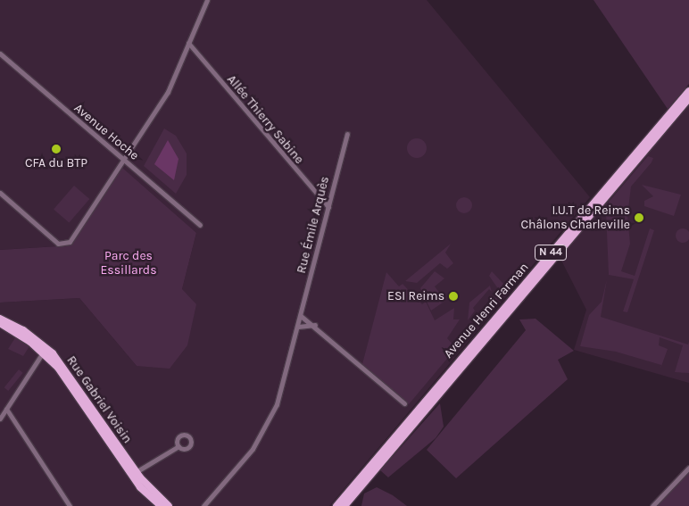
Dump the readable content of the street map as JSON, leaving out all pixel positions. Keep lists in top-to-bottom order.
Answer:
{
  "streets": {
    "main road": ["N 44", "Avenue Henri Farman", "Rue Gabriel Voisin"],
    "street": ["Allée Thierry Sabine", "Avenue Hoche", "Rue Émile Arquès"]
  },
  "crossings": [
    ["Allée Thierry Sabine", "Rue Émile Arquès"]
  ],
  "parks": ["Parc des Essillards"],
  "places": ["CFA du BTP", "I.U.T de Reims Châlons Charleville", "ESI Reims"]
}
